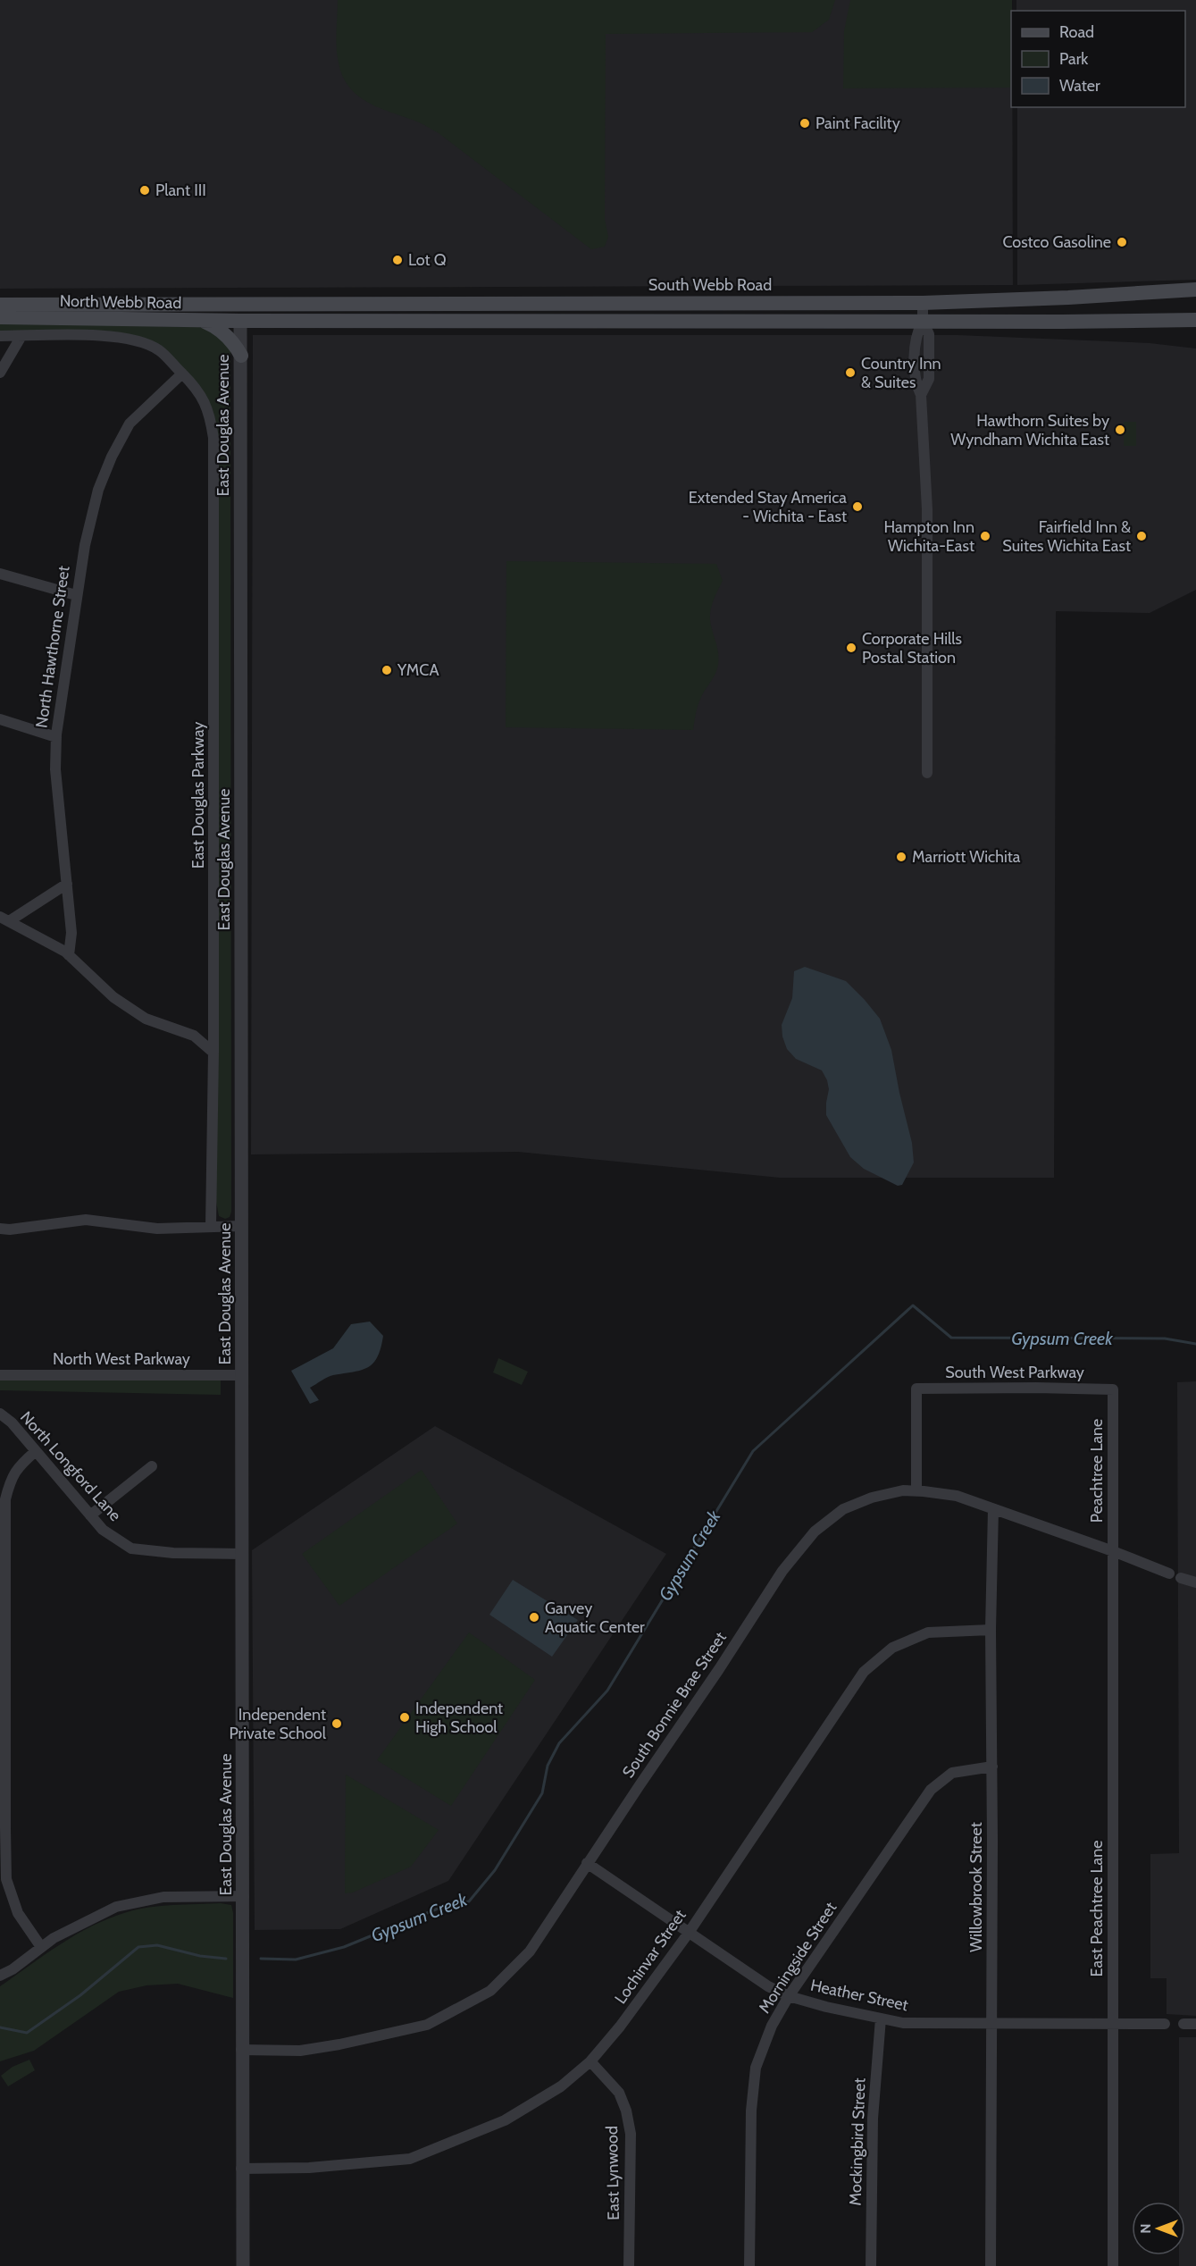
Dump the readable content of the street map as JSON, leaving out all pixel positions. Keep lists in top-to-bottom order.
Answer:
{
  "streets": {
    "main road": ["South Webb Road", "North Webb Road"],
    "street": [
      "East Douglas Avenue",
      "North Hawthorne Street",
      "East Douglas Parkway",
      "North West Parkway",
      "South West Parkway",
      "North Longford Lane",
      "Peachtree Lane",
      "South Bonnie Brae Street",
      "Willowbrook Street",
      "East Peachtree Lane",
      "Lochinvar Street",
      "Morningside Street",
      "Heather Street",
      "Mockingbird Street",
      "East Lynwood"
    ]
  },
  "crossings": [
    ["South Webb Road", "North Webb Road"],
    ["North Webb Road", "East Douglas Avenue"],
    ["East Douglas Avenue", "North West Parkway"],
    ["East Douglas Avenue", "North Longford Lane"],
    ["East Douglas Avenue", "South Bonnie Brae Street"],
    ["East Douglas Avenue", "Lochinvar Street"],
    ["North Hawthorne Street", "East Douglas Parkway"],
    ["South West Parkway", "Peachtree Lane"],
    ["South West Parkway", "South Bonnie Brae Street"],
    ["Peachtree Lane", "South Bonnie Brae Street"],
    ["Peachtree Lane", "East Peachtree Lane"],
    ["South Bonnie Brae Street", "Willowbrook Street"],
    ["South Bonnie Brae Street", "East Peachtree Lane"],
    ["South Bonnie Brae Street", "Heather Street"],
    ["Willowbrook Street", "Lochinvar Street"],
    ["Willowbrook Street", "Morningside Street"],
    ["Willowbrook Street", "Heather Street"],
    ["East Peachtree Lane", "Heather Street"],
    ["Lochinvar Street", "Heather Street"],
    ["Lochinvar Street", "East Lynwood"],
    ["Morningside Street", "Heather Street"],
    ["Heather Street", "Mockingbird Street"]
  ],
  "water": ["Gypsum Creek"],
  "places": [
    "Paint Facility",
    "Plant III",
    "Costco Gasoline",
    "Lot Q",
    "Country Inn & Suites",
    "Hawthorn Suites by Wyndham Wichita East",
    "Extended Stay America - Wichita - East",
    "Hampton Inn Wichita-East",
    "Fairfield Inn & Suites Wichita East",
    "Corporate Hills Postal Station",
    "YMCA",
    "Marriott Wichita",
    "Garvey Aquatic Center",
    "Independent High School",
    "Independent Private School"
  ],
  "legend": ["Road", "Park", "Water"],
  "north": "left"
}
